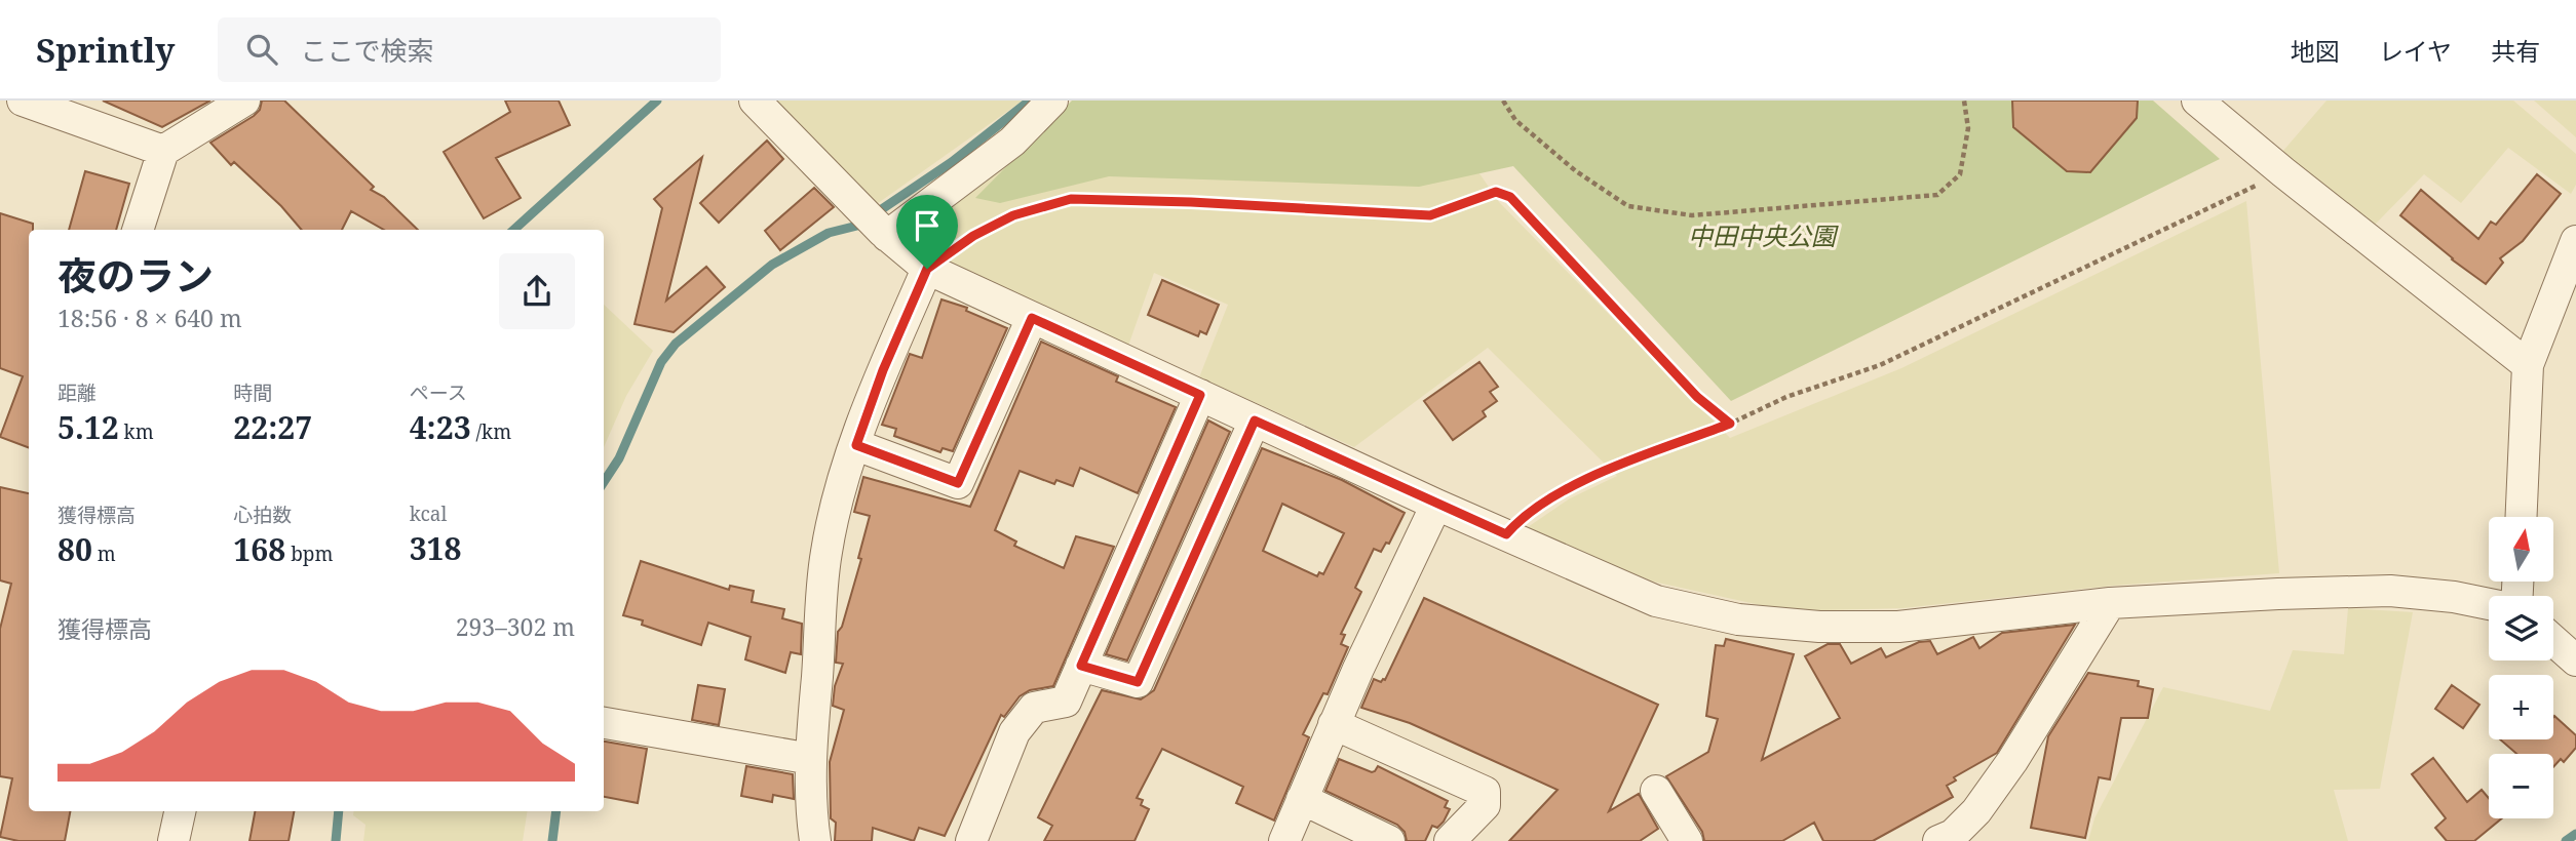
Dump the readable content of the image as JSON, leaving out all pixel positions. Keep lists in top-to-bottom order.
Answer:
{
  "parks": ["中田中央公園"],
  "north": "top",
  "page": {
    "header": "Sprintly",
    "search": "ここで検索",
    "nav": ["地図", "レイヤ", "共有"],
    "heading": ["夜のラン", "18:56 · 8 × 640 m"],
    "stats": [
      ["距離", "5.12 km"],
      ["時間", "22:27"],
      ["ペース", "4:23 /km"],
      ["獲得標高", "80 m"],
      ["心拍数", "168 bpm"],
      ["kcal", "318"]
    ],
    "map_buttons": ["+", "−"],
    "chart": ["獲得標高", "293–302 m"]
  }
}
